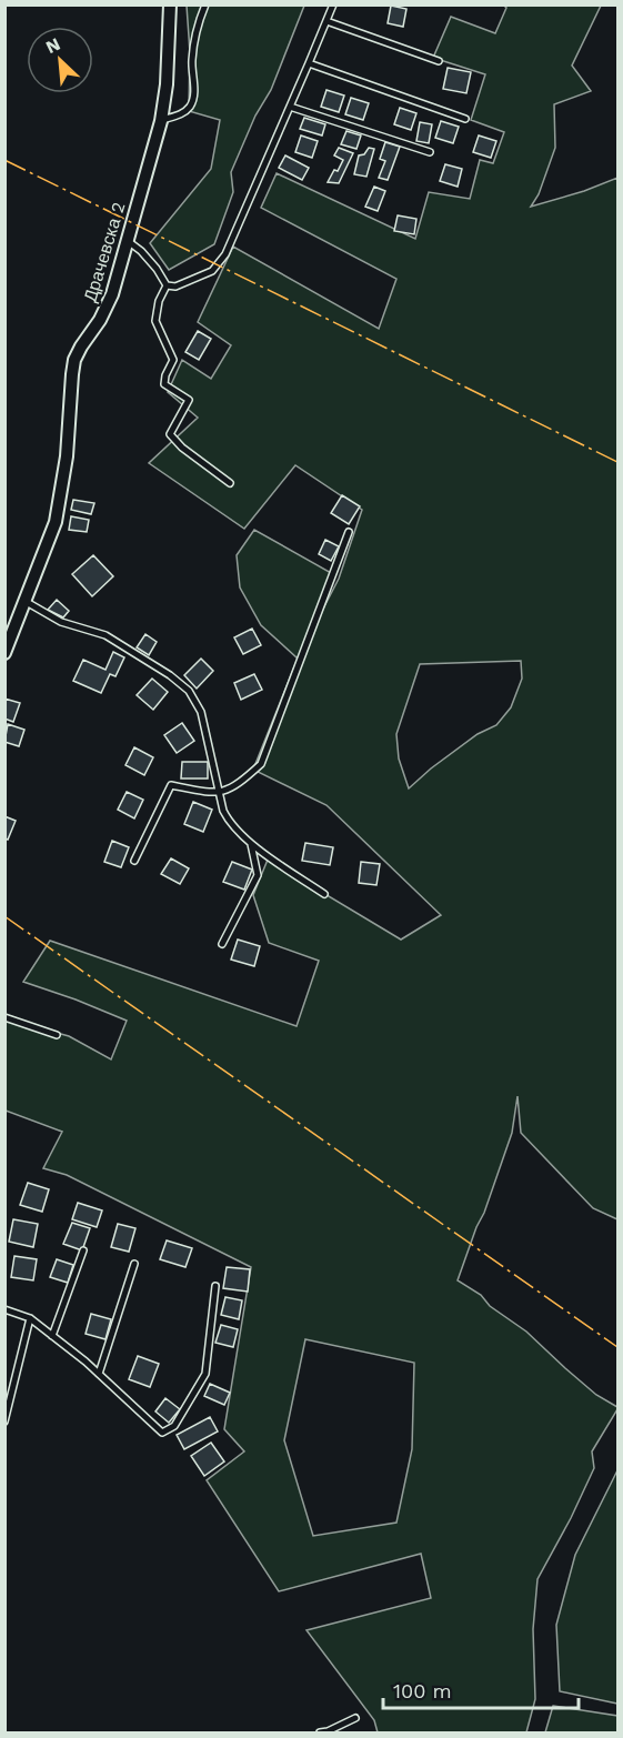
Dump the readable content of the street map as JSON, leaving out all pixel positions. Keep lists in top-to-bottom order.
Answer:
{
  "streets": {
    "street": ["Драчевска 2"]
  },
  "scale_bar": "100 m",
  "north": "top left"
}
